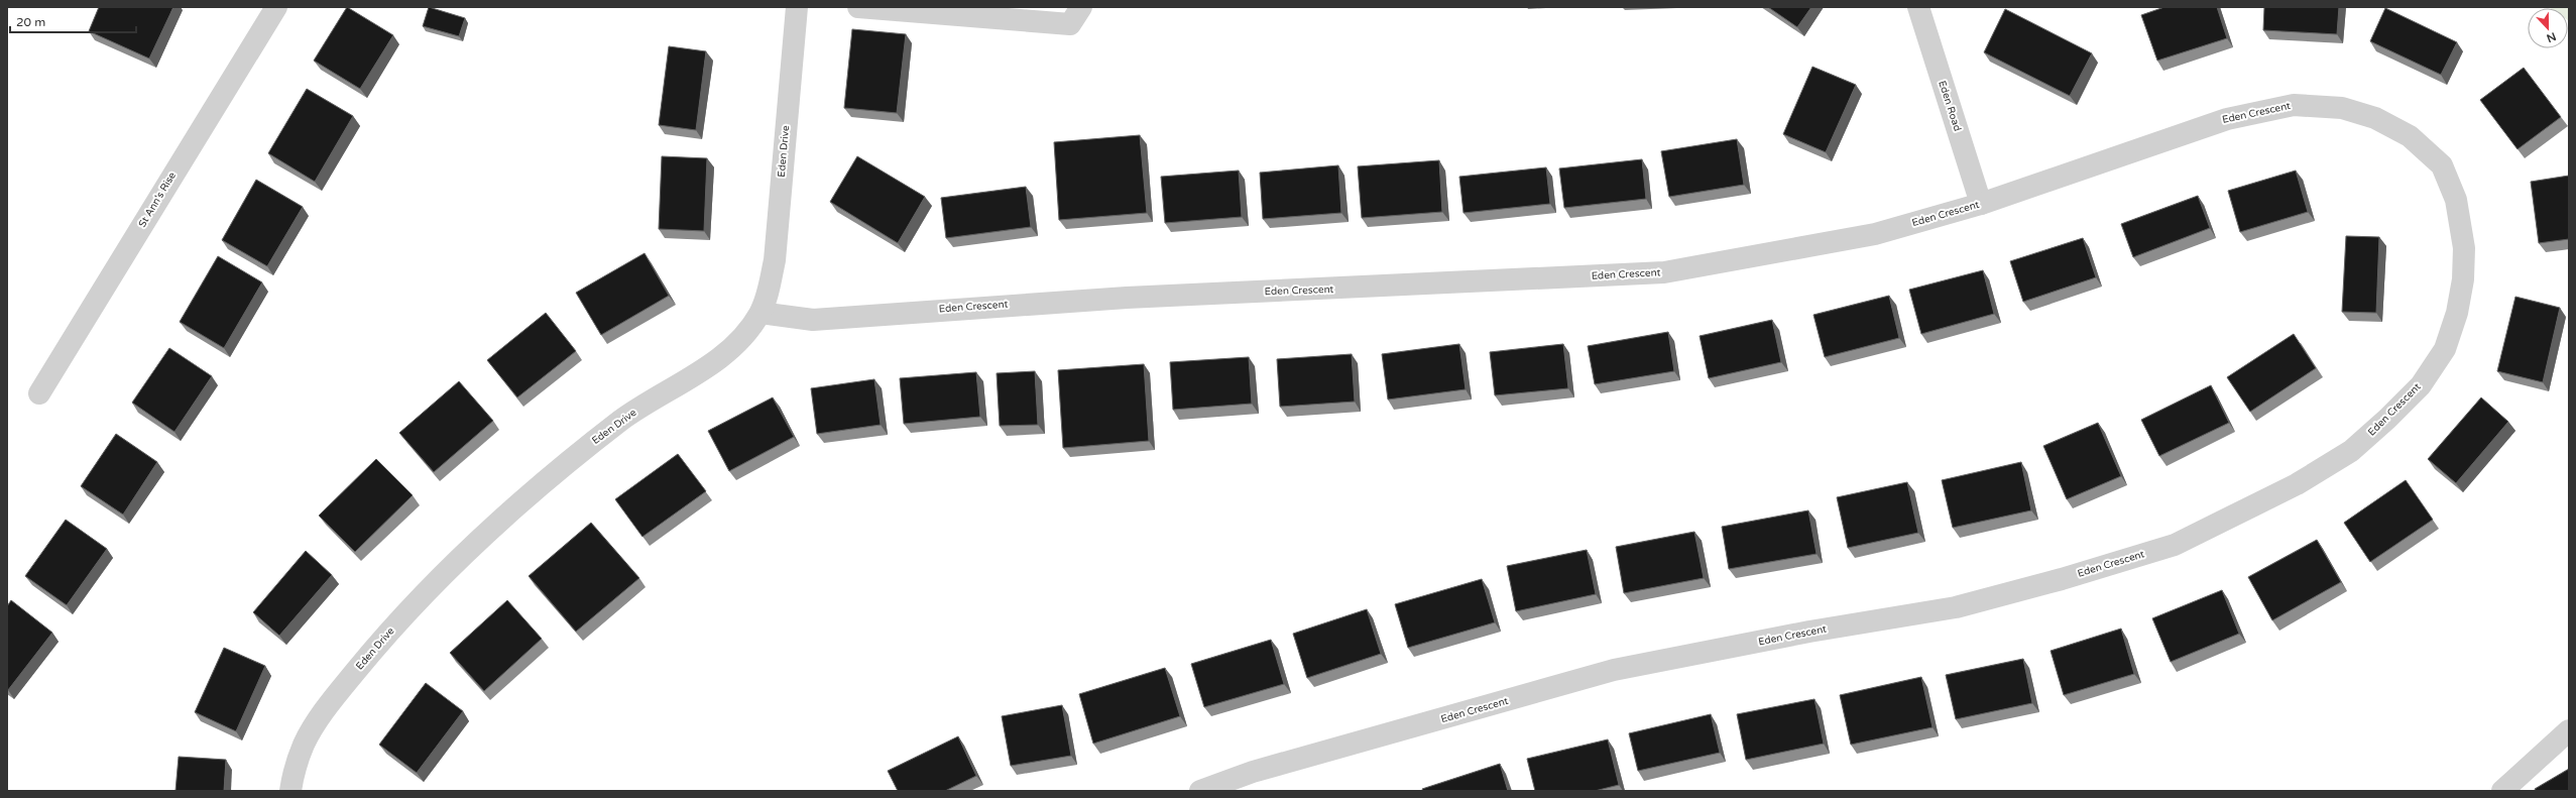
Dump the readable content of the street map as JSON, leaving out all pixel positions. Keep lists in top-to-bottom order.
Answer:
{
  "streets": {
    "street": [
      "Eden Road",
      "Eden Crescent",
      "Eden Drive",
      "St Ann's Rise"
    ]
  },
  "crossings": [
    ["Eden Road", "Eden Crescent"],
    ["Eden Crescent", "Eden Drive"]
  ],
  "scale_bar": "20 m",
  "north": "bottom"
}
